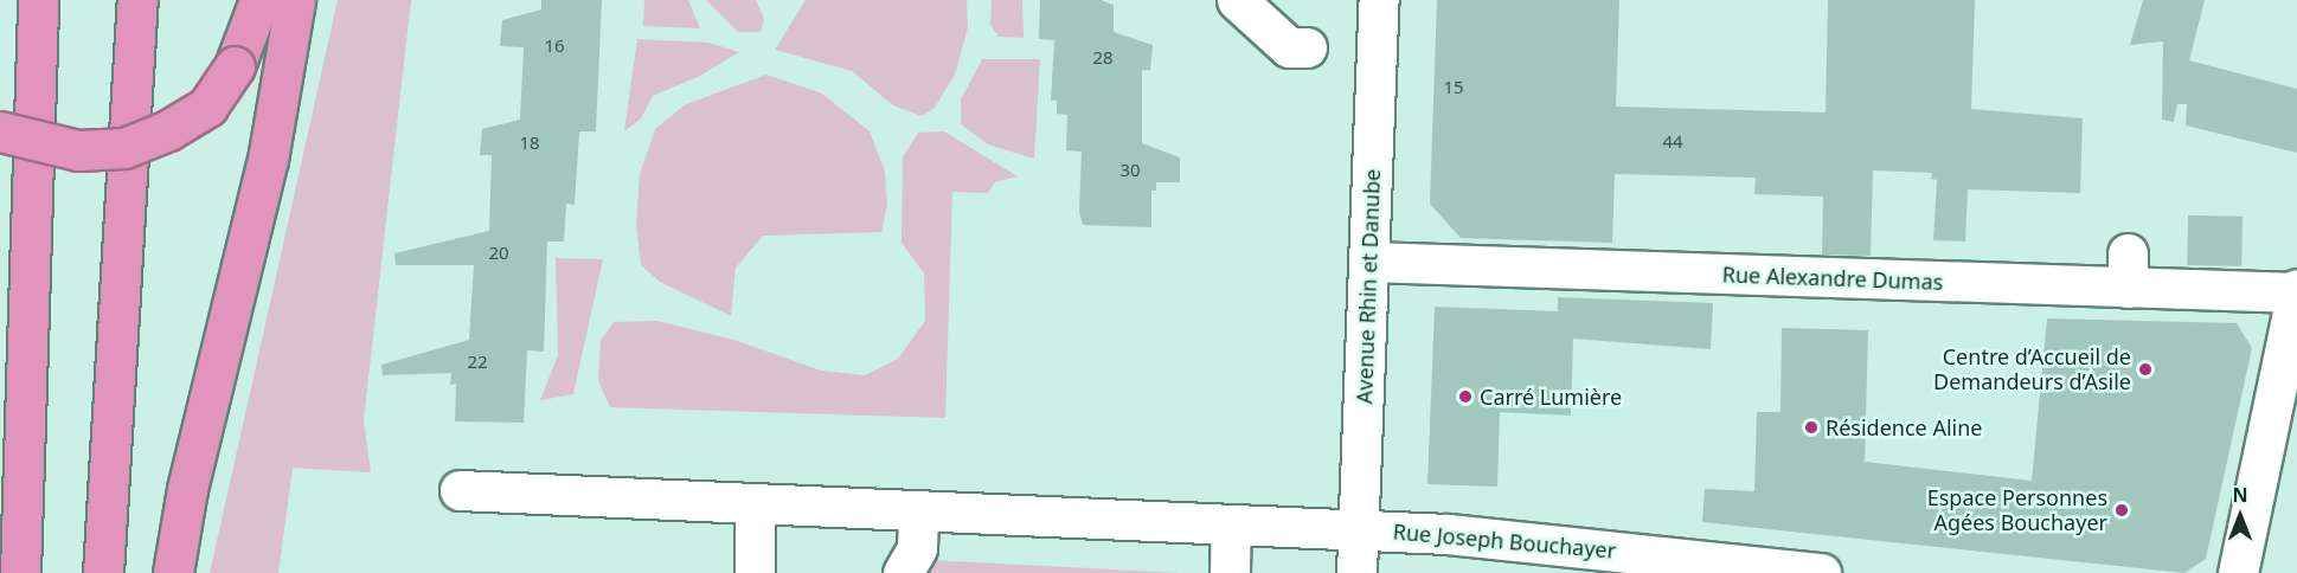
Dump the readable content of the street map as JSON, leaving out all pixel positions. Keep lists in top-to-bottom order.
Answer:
{
  "streets": {
    "street": ["Rue Alexandre Dumas", "Avenue Rhin et Danube", "Rue Joseph Bouchayer"]
  },
  "crossings": [
    ["Rue Alexandre Dumas", "Avenue Rhin et Danube"],
    ["Avenue Rhin et Danube", "Rue Joseph Bouchayer"]
  ],
  "places": [
    "Centre d’Accueil de Demandeurs d’Asile",
    "Carré Lumière",
    "Résidence Aline",
    "Espace Personnes Agées Bouchayer"
  ],
  "house_numbers": [
    "16",
    "28",
    "15",
    "44",
    "18",
    "30",
    "20",
    "22"
  ],
  "north": "top"
}
